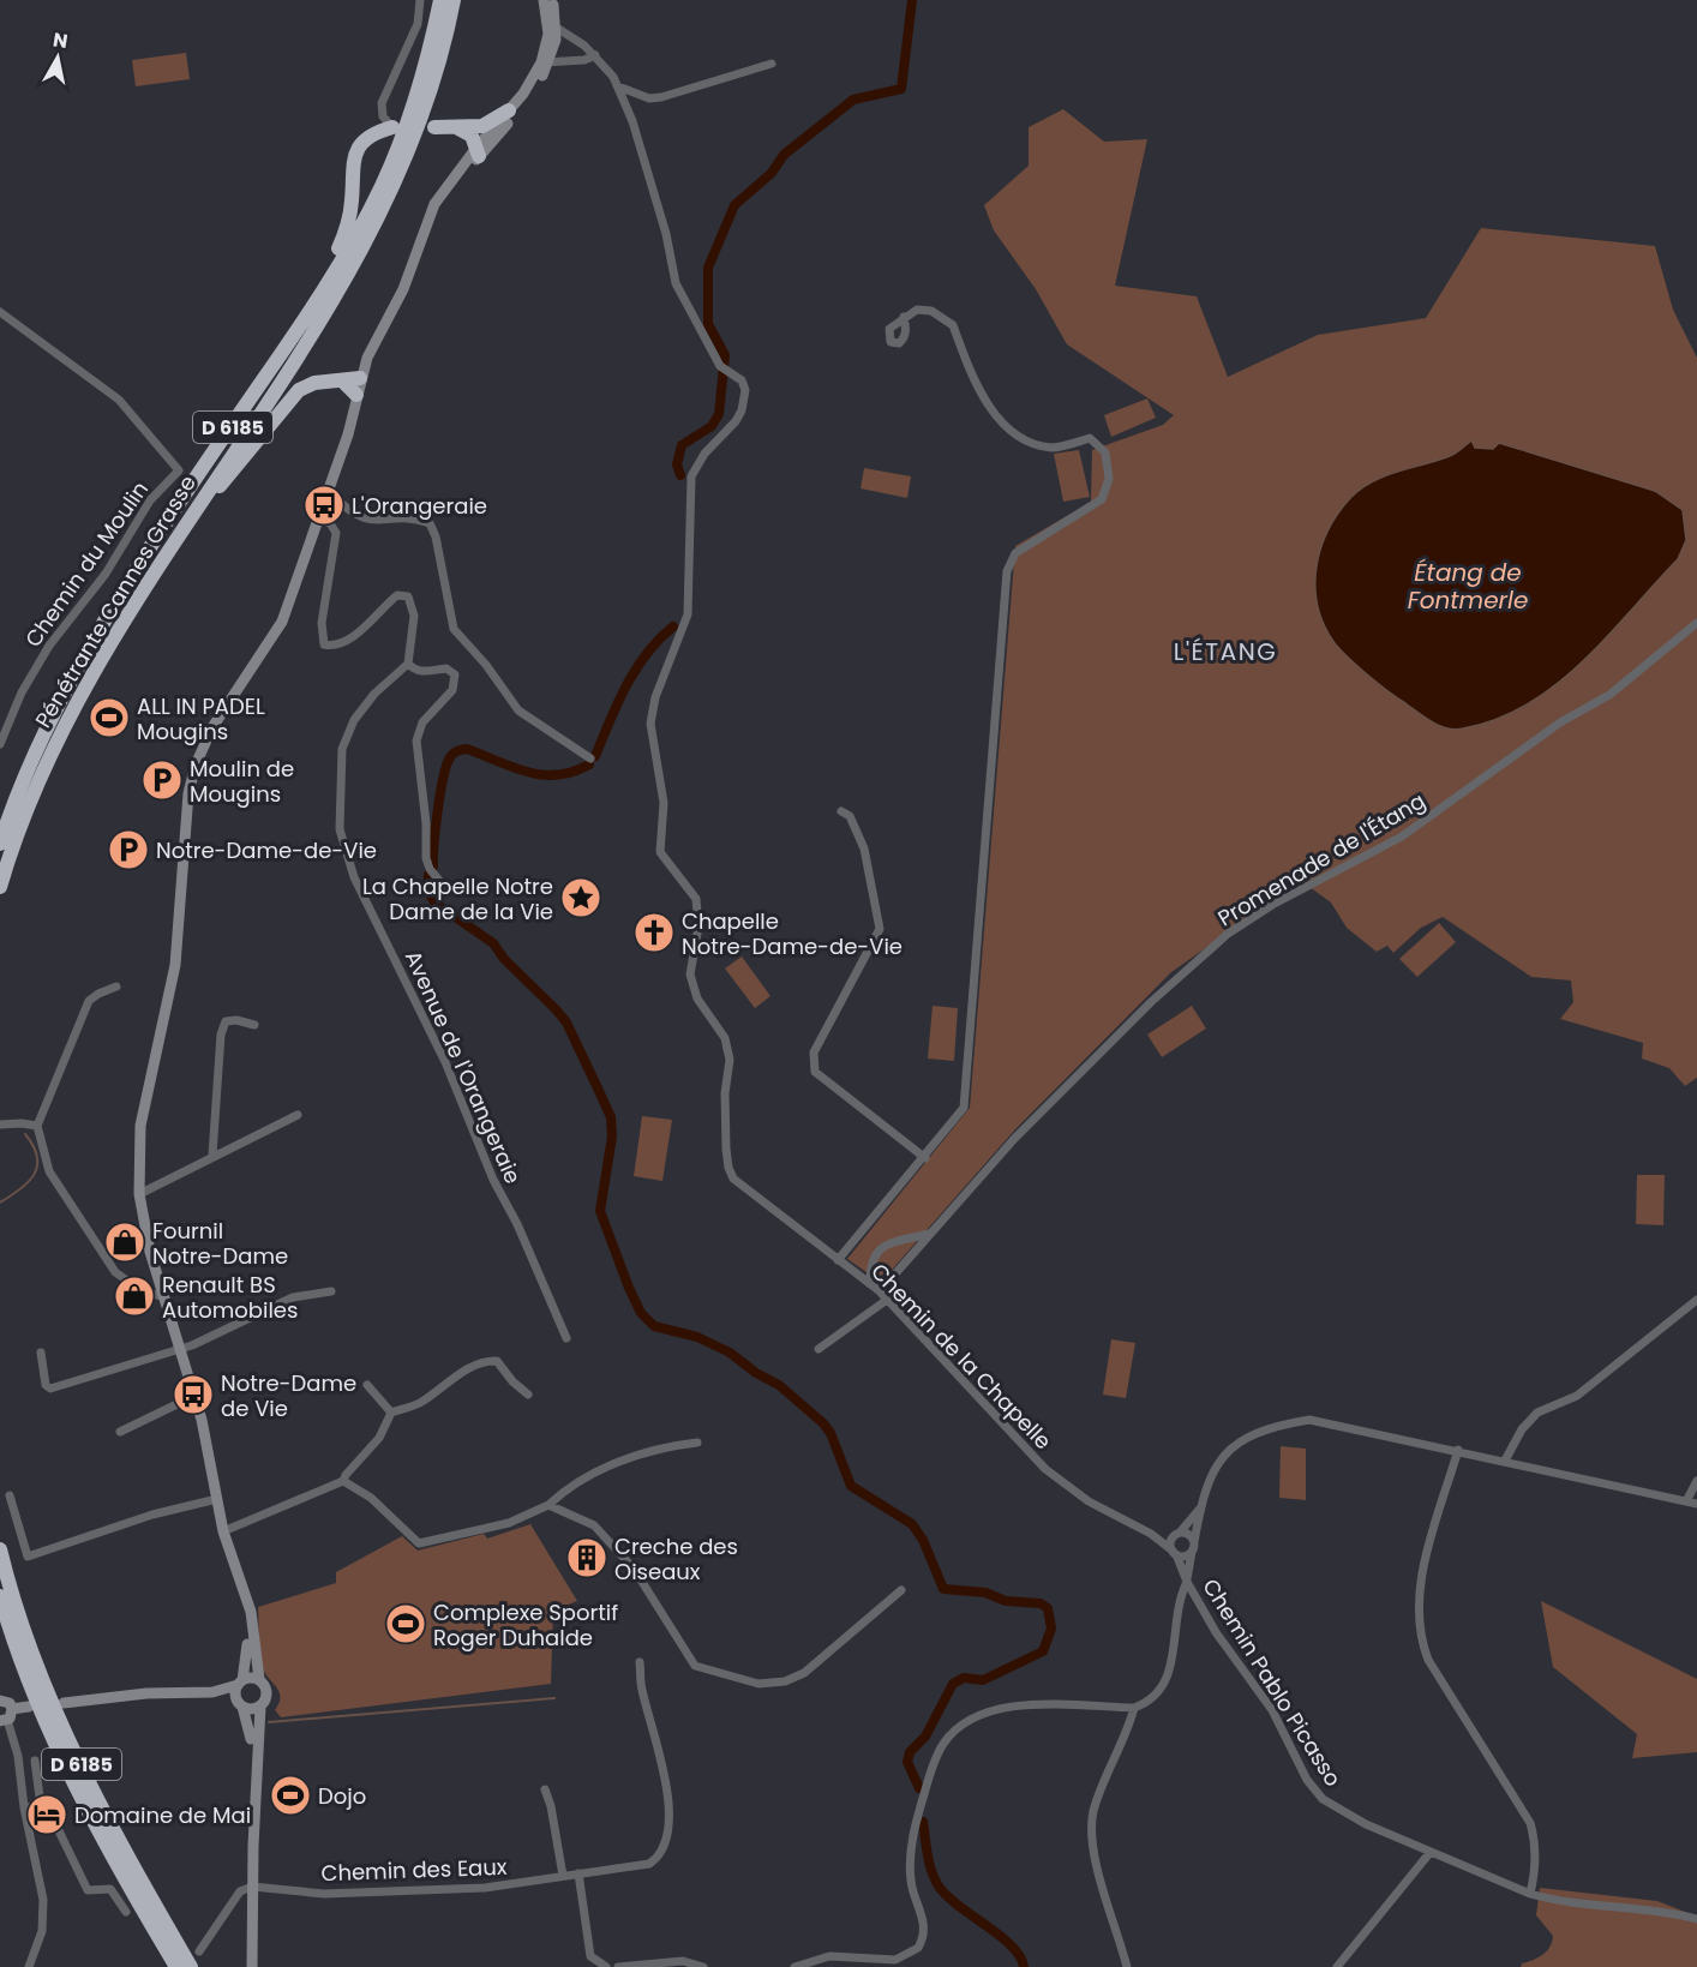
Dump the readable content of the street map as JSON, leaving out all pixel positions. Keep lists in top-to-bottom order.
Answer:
{
  "streets": {
    "highway": ["D 6185", "Pénétrante Cannes Grasse"],
    "street": [
      "Chemin du Moulin",
      "Promenade de l'Étang",
      "Avenue de l'Orangeraie",
      "Chemin de la Chapelle",
      "Chemin Pablo Picasso",
      "Chemin des Eaux"
    ]
  },
  "crossings": [
    ["Promenade de l'Étang", "Chemin de la Chapelle"],
    ["Chemin de la Chapelle", "Chemin Pablo Picasso"]
  ],
  "districts": ["L'ÉTANG"],
  "water": ["Étang de Fontmerle"],
  "places": {
    "bus stop": ["L'Orangeraie", "Notre-Dame de Vie"],
    "sports": ["ALL IN PADEL Mougins", "Complexe Sportif Roger Duhalde", "Dojo"],
    "parking": ["Moulin de Mougins", "Notre-Dame-de-Vie"],
    "place": ["La Chapelle Notre Dame de la Vie"],
    "church": ["Chapelle Notre-Dame-de-Vie"],
    "shop": ["Fournil Notre-Dame", "Renault BS Automobiles"],
    "building": ["Creche des Oiseaux"],
    "hotel": ["Domaine de Mai"]
  },
  "north": "top"
}
